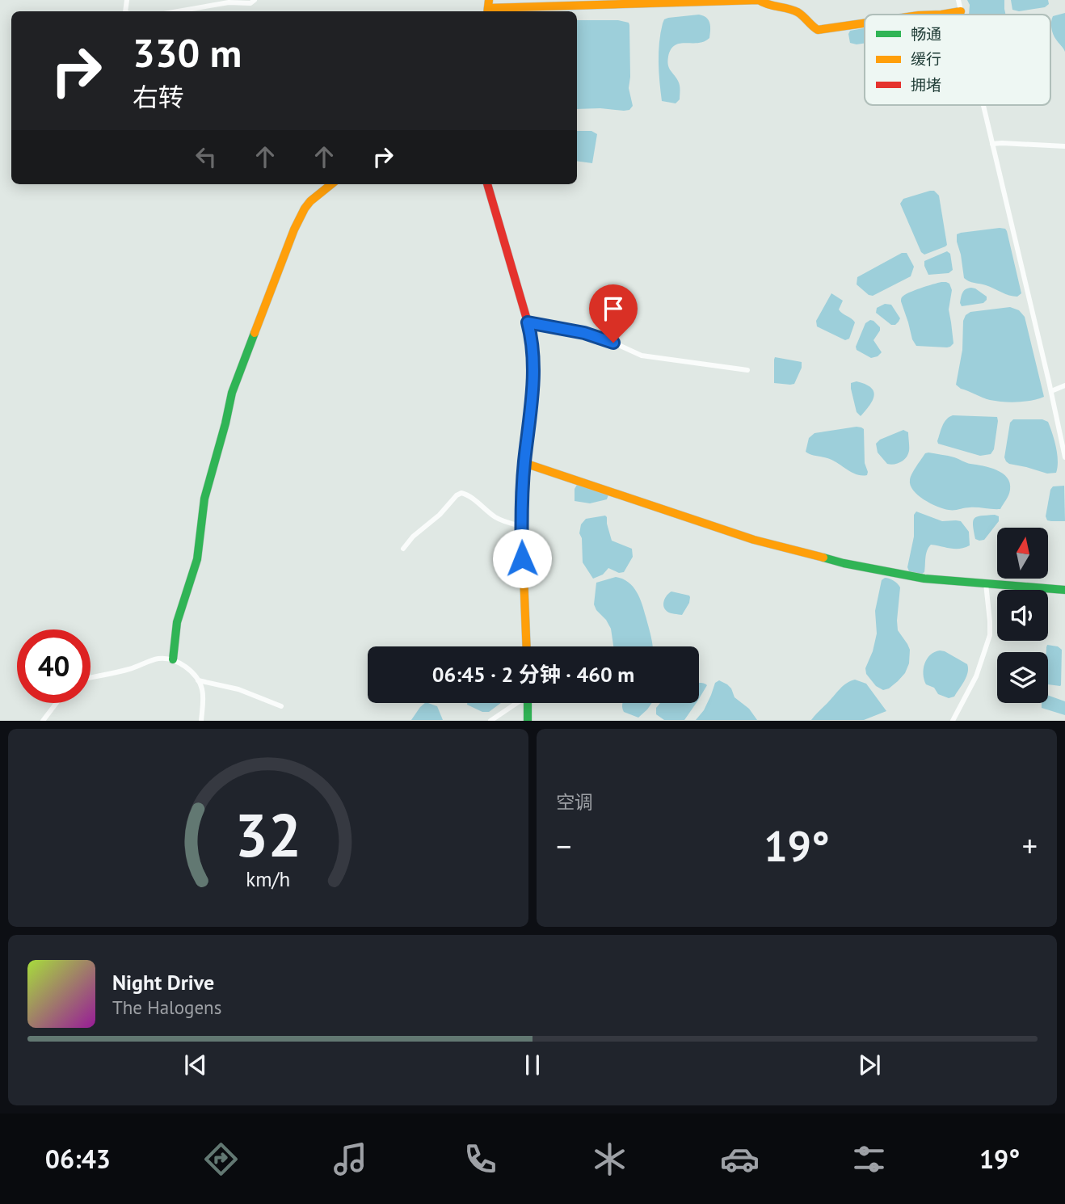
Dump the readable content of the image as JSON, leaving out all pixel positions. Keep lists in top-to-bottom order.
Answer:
{
  "legend": ["畅通", "缓行", "拥堵"],
  "north": "top",
  "page": {
    "turn": ["330 m", "右转"],
    "limit": "40",
    "trip": "06:45 · 2 分钟 · 460 m",
    "tile": "空调",
    "heat": ["−", "19°", "+"],
    "song": ["Night Drive", "The Halogens"],
    "tabs": ["06:43", "19°"],
    "gauge": ["32", "km/h"]
  }
}
